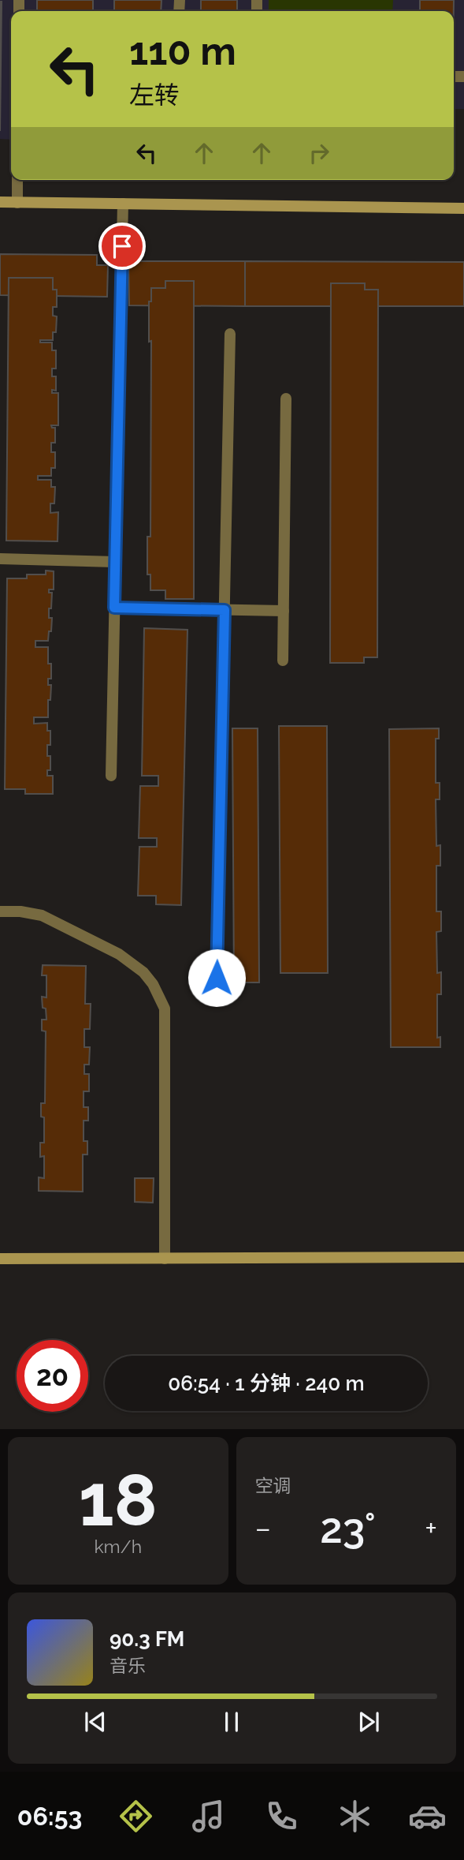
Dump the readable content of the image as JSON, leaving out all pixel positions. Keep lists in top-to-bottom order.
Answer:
{
  "page": {
    "turn": ["110 m", "左转"],
    "limit": "20",
    "trip": "06:54 · 1 分钟 · 240 m",
    "tile": [
      ["18", "km/h"],
      "空调"
    ],
    "heat": ["−", "23°", "+"],
    "song": ["90.3 FM", "音乐"],
    "tabs": "06:53"
  }
}
